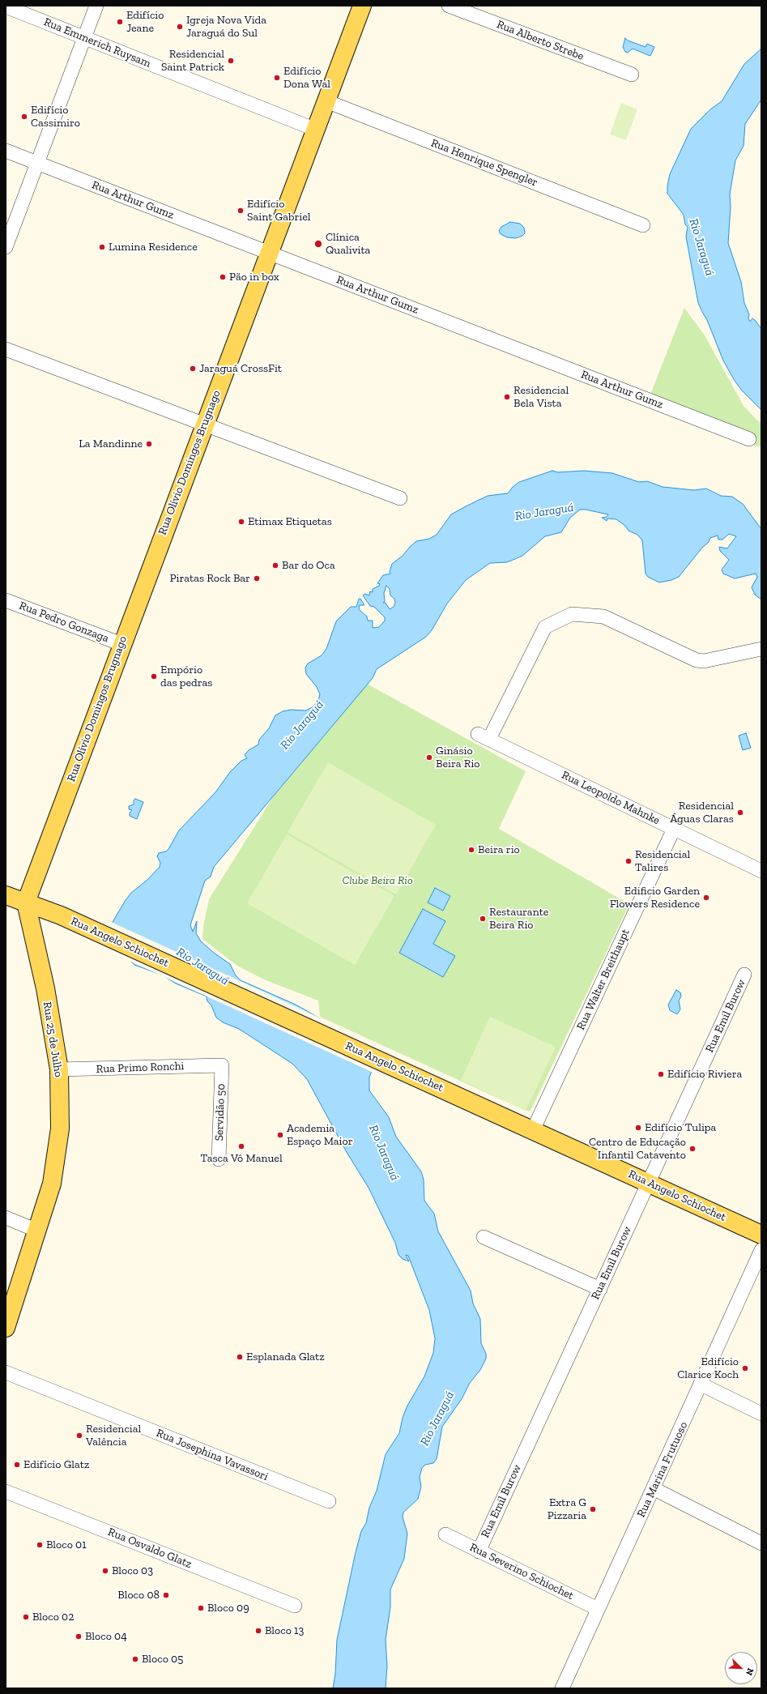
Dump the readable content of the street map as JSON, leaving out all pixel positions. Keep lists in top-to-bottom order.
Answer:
{
  "streets": {
    "main road": ["Rua Olívio Domingos Brugnago", "Rua Angelo Schiochet", "Rua 25 de Julho"],
    "street": [
      "Rua Alberto Strebe",
      "Rua Emmerich Ruysam",
      "Rua Henrique Spengler",
      "Rua Arthur Gumz",
      "Rua Pedro Gonzaga",
      "Rua Leopoldo Mahnke",
      "Rua Walter Breithaupt",
      "Rua Emil Burow",
      "Rua Primo Ronchi",
      "Servidão 50",
      "Rua Josephina Vavassori",
      "Rua Marina Frutuoso",
      "Rua Osvaldo Glatz",
      "Rua Severino Schiochet"
    ]
  },
  "crossings": [
    ["Rua Emmerich Ruysam", "Rua Olívio Domingos Brugnago"],
    ["Rua Henrique Spengler", "Rua Olívio Domingos Brugnago"],
    ["Rua Arthur Gumz", "Rua Olívio Domingos Brugnago"],
    ["Rua Olívio Domingos Brugnago", "Rua Pedro Gonzaga"],
    ["Rua Olívio Domingos Brugnago", "Rua Angelo Schiochet"],
    ["Rua Olívio Domingos Brugnago", "Rua 25 de Julho"],
    ["Rua Leopoldo Mahnke", "Rua Walter Breithaupt"],
    ["Rua Angelo Schiochet", "Rua Walter Breithaupt"],
    ["Rua Angelo Schiochet", "Rua Emil Burow"],
    ["Rua Angelo Schiochet", "Rua 25 de Julho"],
    ["Rua Emil Burow", "Rua Severino Schiochet"],
    ["Rua 25 de Julho", "Rua Primo Ronchi"],
    ["Rua Primo Ronchi", "Servidão 50"],
    ["Rua Marina Frutuoso", "Rua Severino Schiochet"]
  ],
  "water": ["Rio Jaraguá"],
  "parks": ["Clube Beira Rio"],
  "places": [
    "Edifício Jeane",
    "Igreja Nova Vida Jaraguá do Sul",
    "Residencial Saint Patrick",
    "Edifício Dona Wal",
    "Edifício Cassimiro",
    "Edifício Saint Gabriel",
    "Clínica Qualivita",
    "Lumina Residence",
    "Pão in box",
    "Jaraguá CrossFit",
    "Residencial Bela Vista",
    "La Mandinne",
    "Etimax Etiquetas",
    "Bar do Oca",
    "Piratas Rock Bar",
    "Empório das pedras",
    "Ginásio Beira Rio",
    "Residencial Águas Claras",
    "Beira rio",
    "Residencial Talires",
    "Edificio Garden Flowers Residence",
    "Restaurante Beira Rio",
    "Edifício Riviera",
    "Edifício Tulipa",
    "Academia Espaço Maior",
    "Tasca Vô Manuel",
    "Centro de Educação Infantil Catavento",
    "Esplanada Glatz",
    "Edifício Clarice Koch",
    "Residencial Valência",
    "Edifício Glatz",
    "Extra G Pizzaria",
    "Bloco 01",
    "Bloco 03",
    "Bloco 08",
    "Bloco 09",
    "Bloco 02",
    "Bloco 13",
    "Bloco 04",
    "Bloco 05"
  ],
  "north": "bottom right"
}
